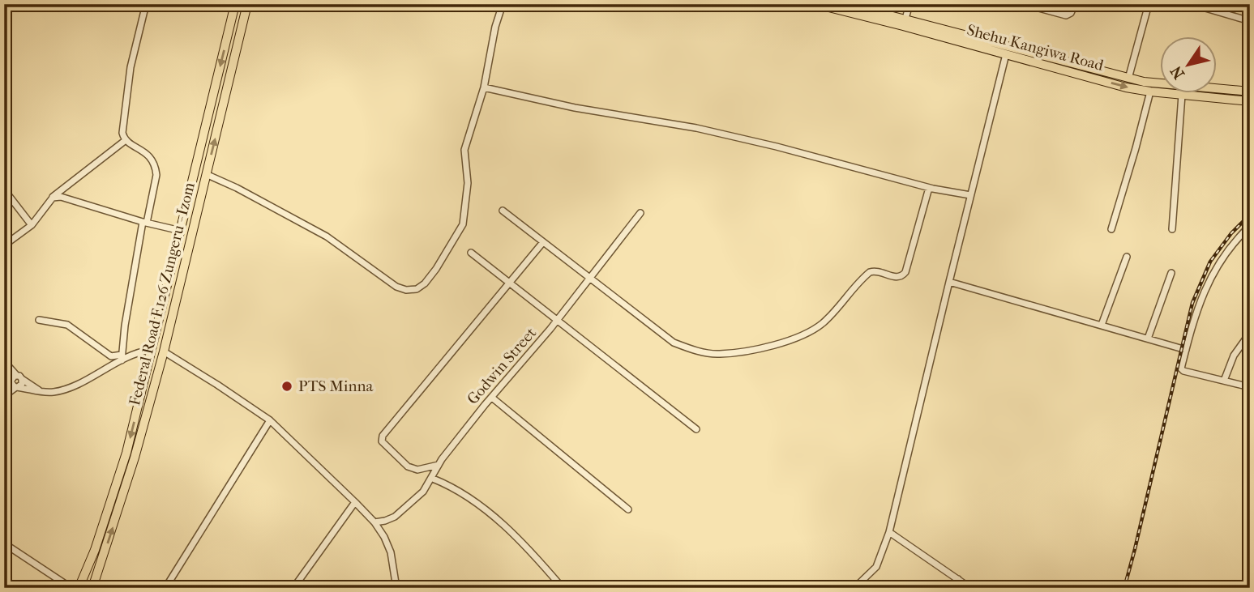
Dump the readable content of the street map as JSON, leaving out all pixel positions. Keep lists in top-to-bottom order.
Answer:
{
  "streets": {
    "main road": ["Shehu Kangiwa Road", "Federal Road F.126 Zungeru - Izom"],
    "street": ["Godwin Street"]
  },
  "places": ["PTS Minna"],
  "north": "bottom left"
}
